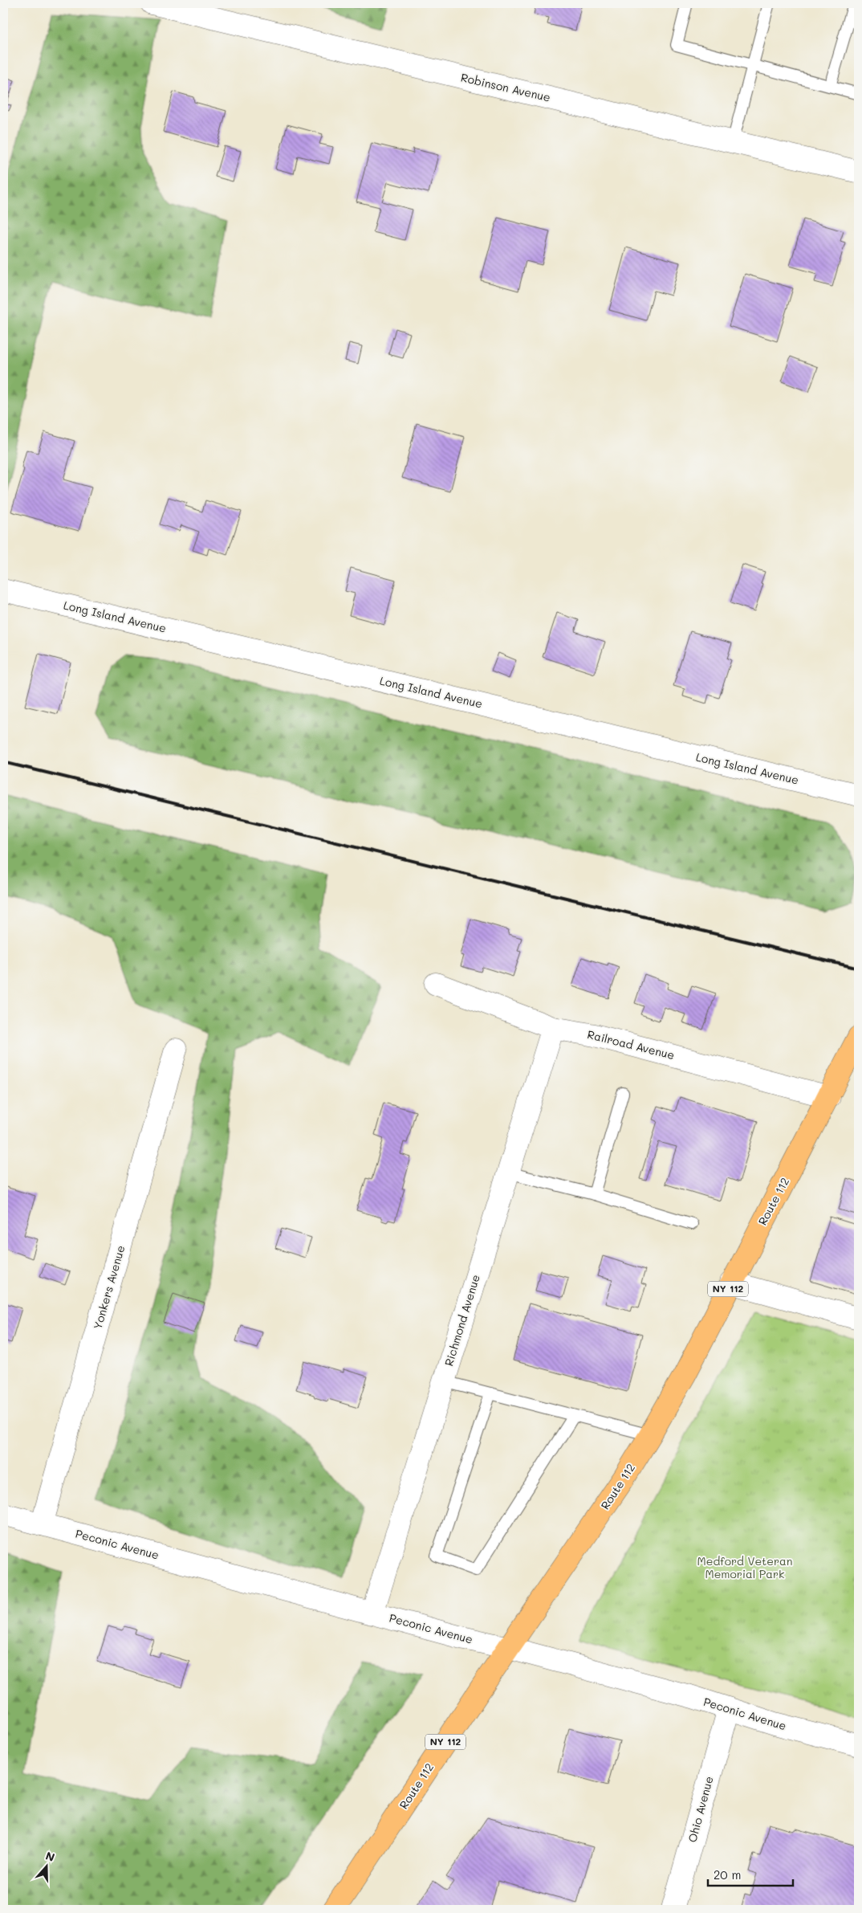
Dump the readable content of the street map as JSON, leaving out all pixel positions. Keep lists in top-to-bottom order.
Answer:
{
  "streets": {
    "main road": ["Route 112", "NY 112"],
    "street": [
      "Robinson Avenue",
      "Long Island Avenue",
      "Railroad Avenue",
      "Yonkers Avenue",
      "Richmond Avenue",
      "Peconic Avenue",
      "Ohio Avenue"
    ]
  },
  "crossings": [
    ["Railroad Avenue", "Route 112"],
    ["Railroad Avenue", "Richmond Avenue"],
    ["Route 112", "Peconic Avenue"],
    ["Yonkers Avenue", "Peconic Avenue"],
    ["Richmond Avenue", "Peconic Avenue"],
    ["Peconic Avenue", "Ohio Avenue"]
  ],
  "parks": ["Medford Veteran Memorial Park"],
  "scale_bar": "20 m",
  "north": "top"
}
